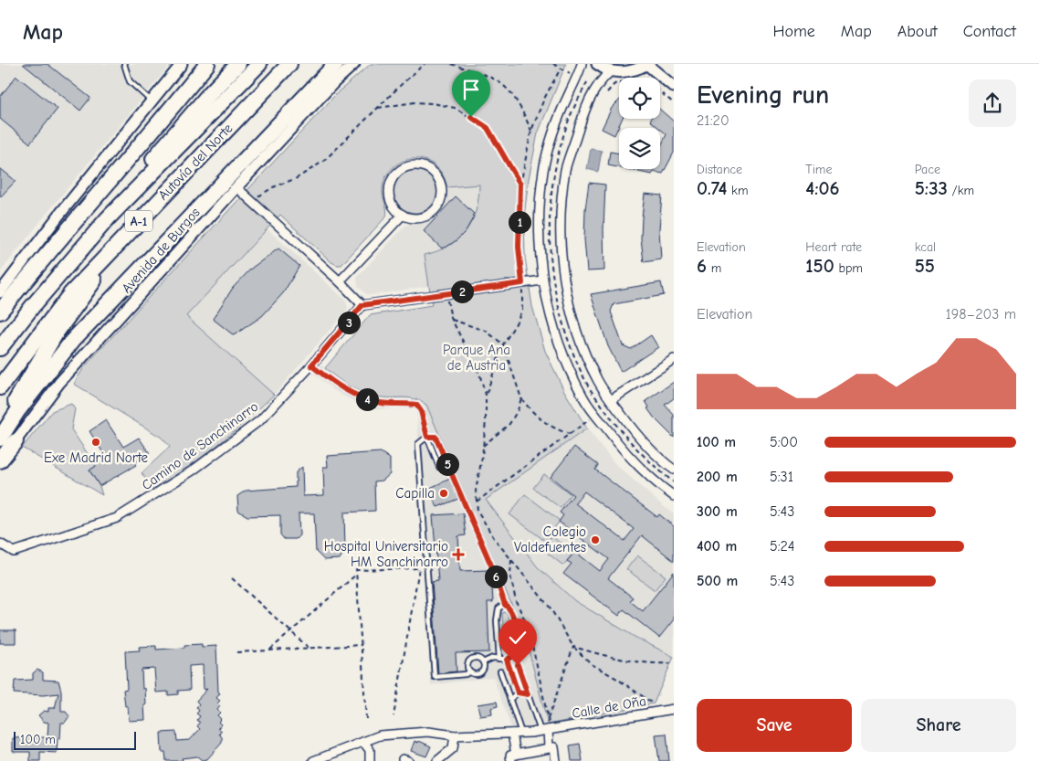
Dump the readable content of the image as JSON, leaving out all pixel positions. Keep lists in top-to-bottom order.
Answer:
{
  "streets": {
    "highway": ["Autovía del Norte", "A-1"],
    "street": ["Avenida de Burgos", "Camino de Sanchinarro", "Calle de Oña"]
  },
  "parks": ["Parque Ana de Austria"],
  "places": {
    "other": ["Exe Madrid Norte", "Capilla", "Colegio Valdefuentes"],
    "health": ["Hospital Universitario HM Sanchinarro"]
  },
  "scale_bar": "100 m",
  "page": {
    "header": "Map",
    "nav": [
      "Home",
      "Map",
      "About",
      "Contact"
    ],
    "heading": ["Evening run", "21:20"],
    "stats": [
      ["Distance", "0.74 km"],
      ["Time", "4:06"],
      ["Pace", "5:33 /km"],
      ["Elevation", "6 m"],
      ["Heart rate", "150 bpm"],
      ["kcal", "55"]
    ],
    "pins": [
      "1",
      "2",
      "3",
      "4",
      "5",
      "6"
    ],
    "chart": ["Elevation", "198–203 m"],
    "list": [
      {
        "name": "100 m",
        "note": "5:00"
      },
      {
        "name": "200 m",
        "note": "5:31"
      },
      {
        "name": "300 m",
        "note": "5:43"
      },
      {
        "name": "400 m",
        "note": "5:24"
      },
      {
        "name": "500 m",
        "note": "5:43"
      }
    ],
    "buttons": ["Save", "Share"],
    "scale": "100 m"
  }
}
